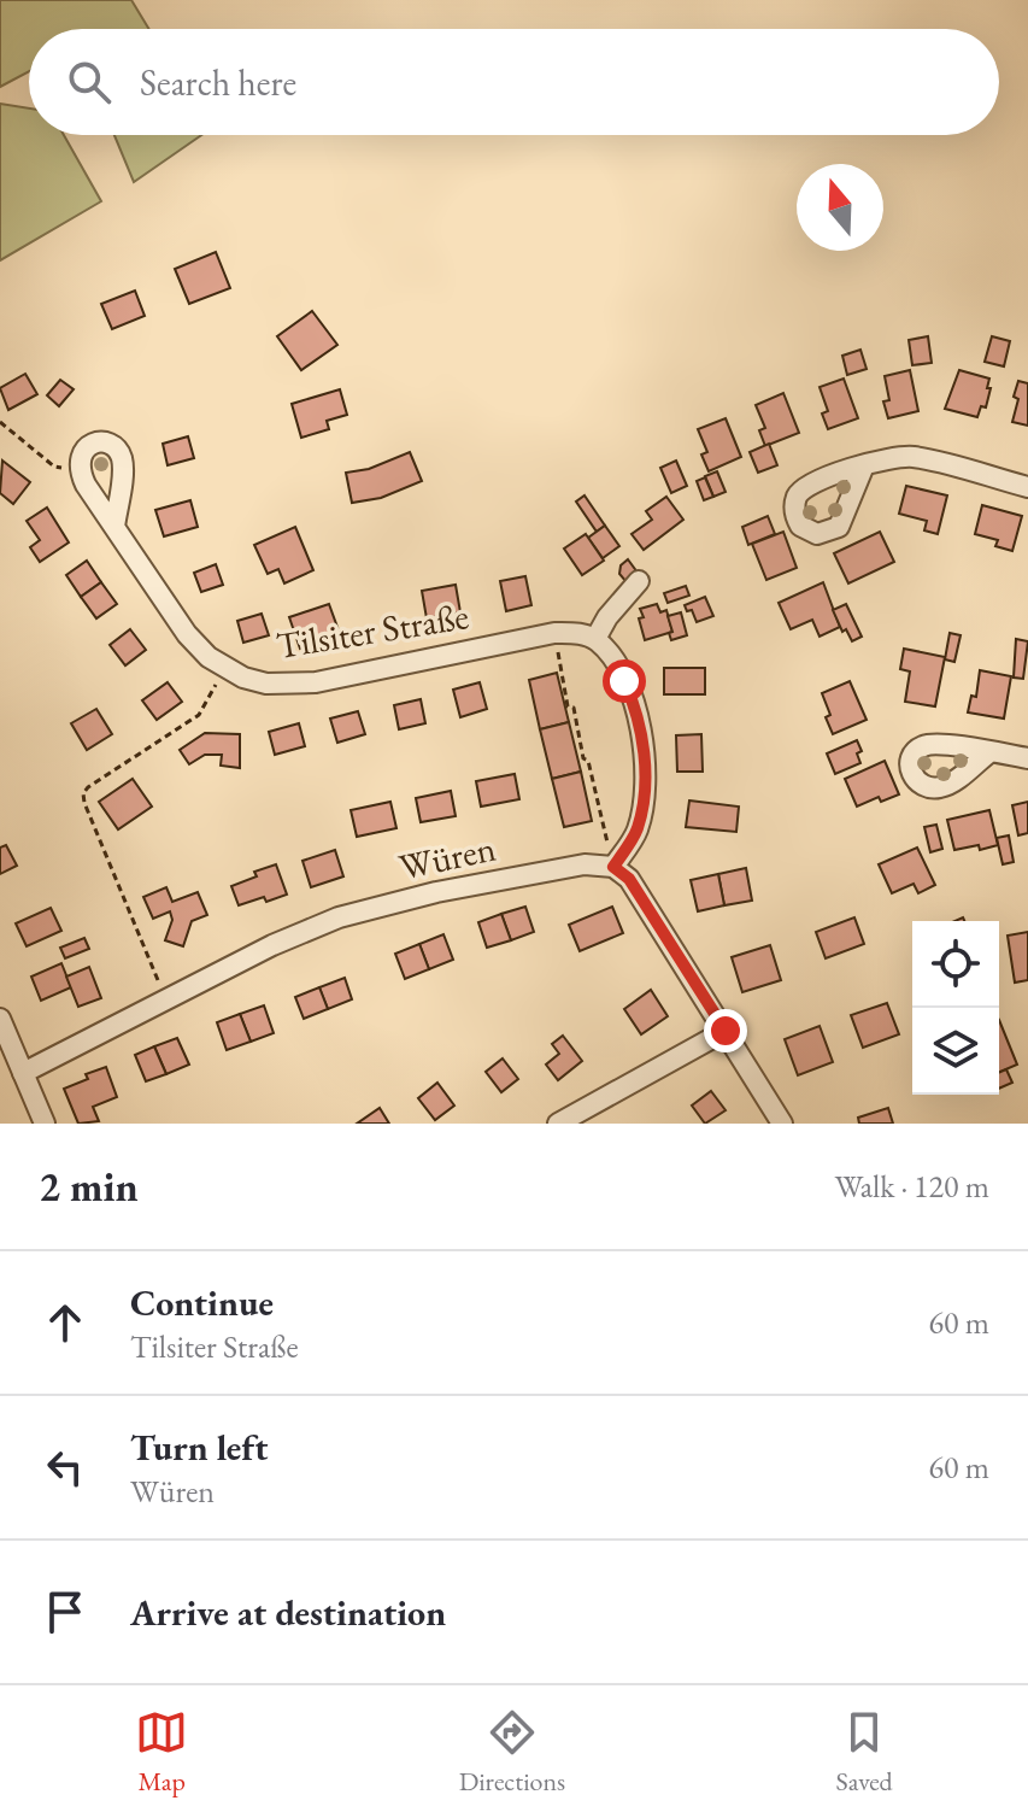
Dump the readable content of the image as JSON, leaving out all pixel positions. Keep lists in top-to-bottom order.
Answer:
{
  "streets": {
    "street": ["Tilsiter Straße", "Würen"]
  },
  "north": "top",
  "page": {
    "search": "Search here",
    "heading": ["2 min", "Walk · 120 m"],
    "list": [
      ["Continue", "Tilsiter Straße", "60 m"],
      ["Turn left", "Würen", "60 m"],
      "Arrive at destination"
    ],
    "nav": ["Map", "Directions", "Saved"]
  }
}
